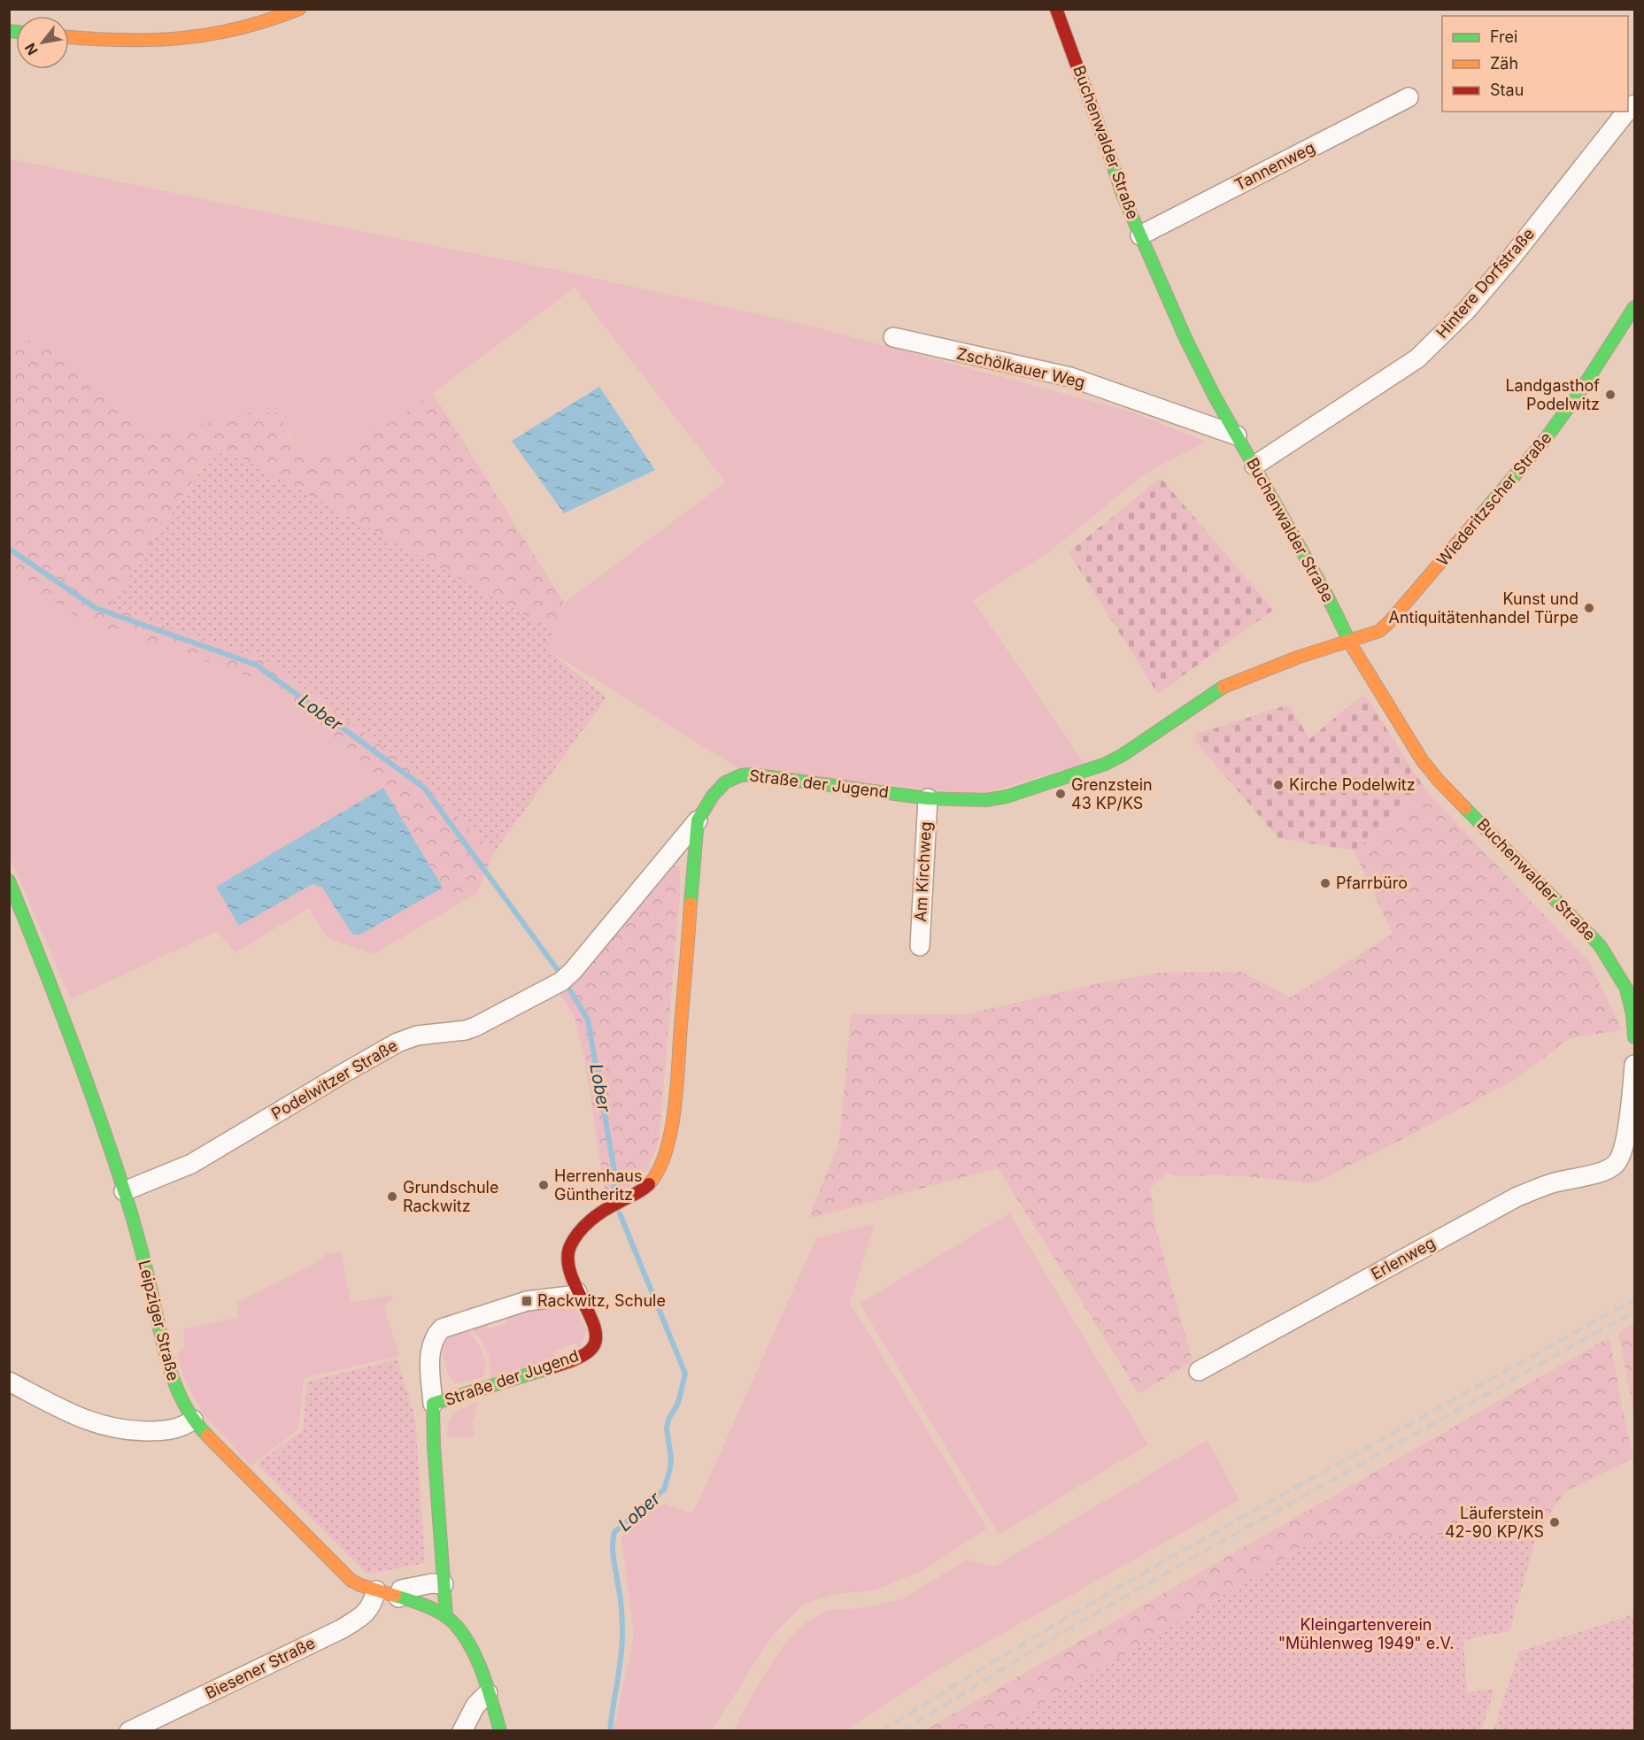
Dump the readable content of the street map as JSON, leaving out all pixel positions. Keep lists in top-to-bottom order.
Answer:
{
  "streets": {
    "street": [
      "Buchenwalder Straße",
      "Tannenweg",
      "Hintere Dorfstraße",
      "Zschölkauer Weg",
      "Wiederitzscher Straße",
      "Straße der Jugend",
      "Am Kirchweg",
      "Podelwitzer Straße",
      "Erlenweg",
      "Leipziger Straße",
      "Biesener Straße"
    ]
  },
  "crossings": [
    ["Buchenwalder Straße", "Tannenweg"],
    ["Buchenwalder Straße", "Hintere Dorfstraße"],
    ["Buchenwalder Straße", "Zschölkauer Weg"],
    ["Buchenwalder Straße", "Wiederitzscher Straße"],
    ["Buchenwalder Straße", "Straße der Jugend"],
    ["Wiederitzscher Straße", "Straße der Jugend"],
    ["Straße der Jugend", "Am Kirchweg"],
    ["Straße der Jugend", "Podelwitzer Straße"],
    ["Straße der Jugend", "Leipziger Straße"],
    ["Podelwitzer Straße", "Leipziger Straße"],
    ["Leipziger Straße", "Biesener Straße"]
  ],
  "water": ["Lober"],
  "parks": ["Kleingartenverein \"Mühlenweg 1949\" e.V."],
  "places": {
    "other": [
      "Landgasthof Podelwitz",
      "Kunst und Antiquitätenhandel Türpe",
      "Kirche Podelwitz",
      "Grenzstein 43 KP/KS",
      "Pfarrbüro",
      "Herrenhaus Güntheritz",
      "Grundschule Rackwitz",
      "Läuferstein 42-90 KP/KS"
    ],
    "transit": ["Rackwitz, Schule"]
  },
  "legend": ["Frei", "Zäh", "Stau"],
  "north": "bottom left"
}
